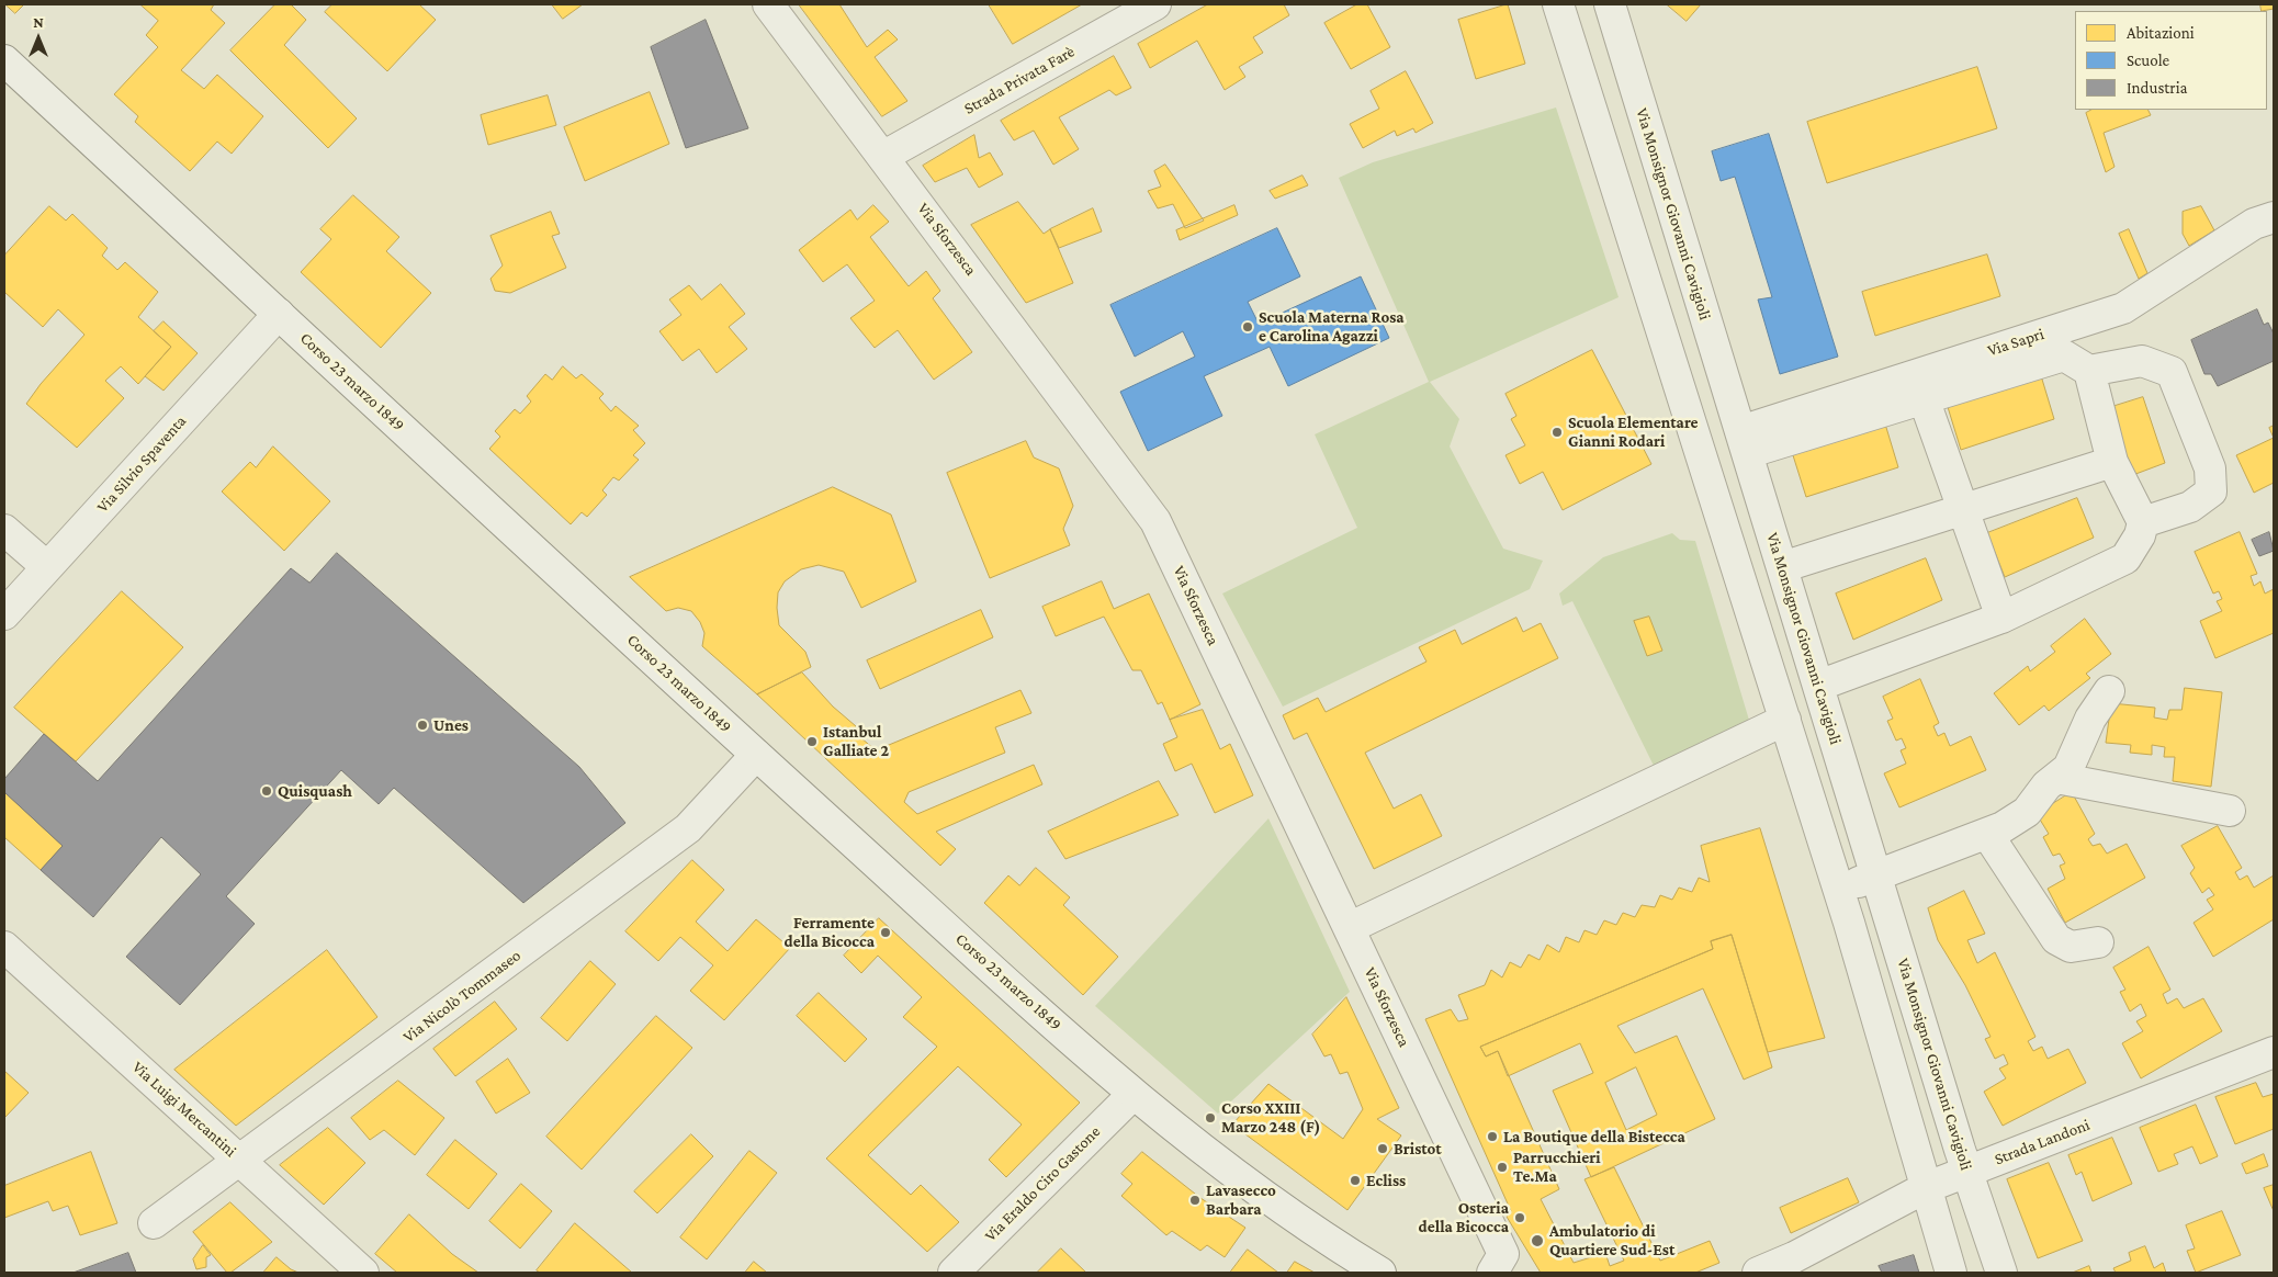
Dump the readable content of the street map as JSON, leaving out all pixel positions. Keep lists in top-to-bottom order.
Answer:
{
  "streets": {
    "street": [
      "Strada Privata Farè",
      "Via Monsignor Giovanni Cavigioli",
      "Via Sforzesca",
      "Via Sapri",
      "Corso 23 marzo 1849",
      "Via Silvio Spaventa",
      "Via Nicolò Tommaseo",
      "Via Luigi Mercantini",
      "Strada Landoni",
      "Via Eraldo Ciro Gastone"
    ]
  },
  "crossings": [
    ["Strada Privata Farè", "Via Sforzesca"],
    ["Via Monsignor Giovanni Cavigioli", "Via Sapri"],
    ["Via Monsignor Giovanni Cavigioli", "Strada Landoni"],
    ["Corso 23 marzo 1849", "Via Silvio Spaventa"],
    ["Corso 23 marzo 1849", "Via Nicolò Tommaseo"],
    ["Corso 23 marzo 1849", "Via Eraldo Ciro Gastone"],
    ["Via Nicolò Tommaseo", "Via Luigi Mercantini"]
  ],
  "places": [
    "Scuola Materna Rosa e Carolina Agazzi",
    "Scuola Elementare Gianni Rodari",
    "Unes",
    "Istanbul Galliate 2",
    "Quisquash",
    "Ferramente della Bicocca",
    "Corso XXIII Marzo 248 (F)",
    "La Boutique della Bistecca",
    "Bristot",
    "Parrucchieri Te.Ma",
    "Ecliss",
    "Lavasecco Barbara",
    "Osteria della Bicocca",
    "Ambulatorio di Quartiere Sud-Est"
  ],
  "legend": ["Abitazioni", "Scuole", "Industria"],
  "north": "top"
}
